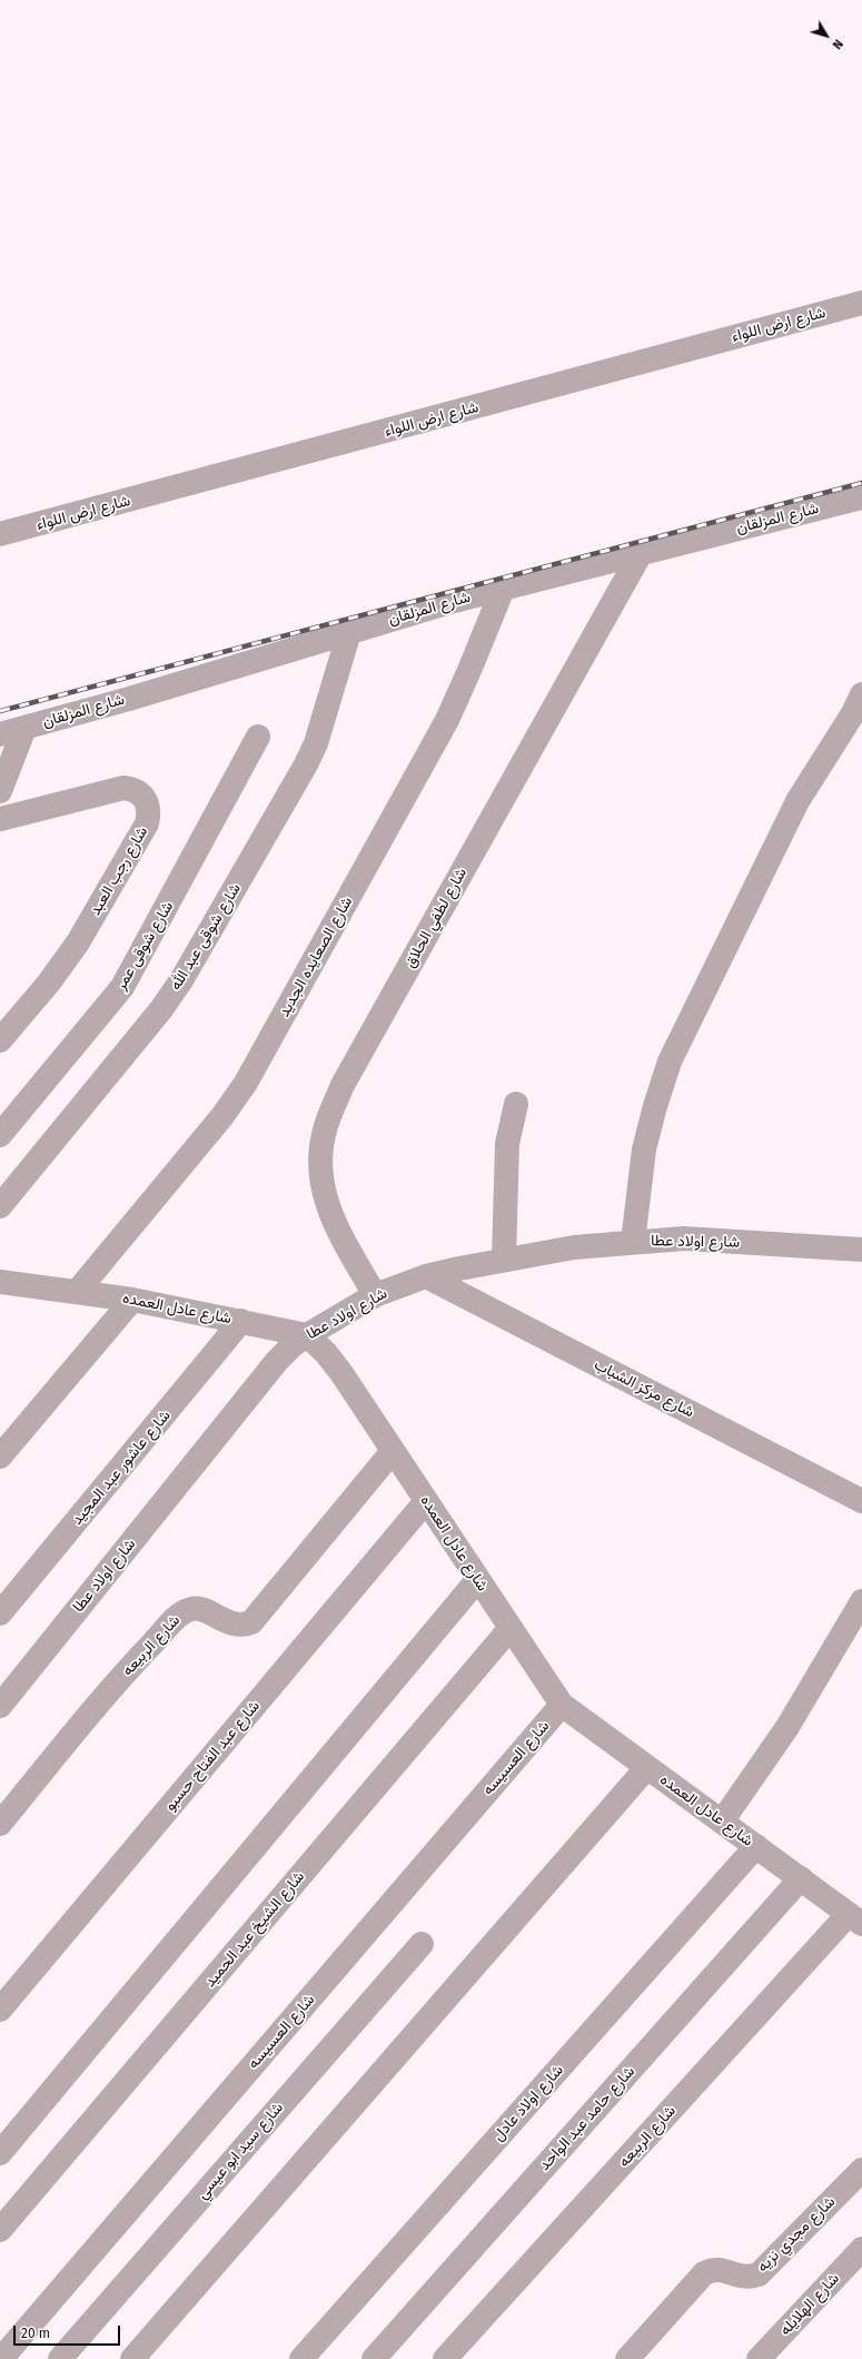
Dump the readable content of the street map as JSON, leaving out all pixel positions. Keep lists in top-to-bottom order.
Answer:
{
  "streets": {
    "street": [
      "شارع ارض اللواء",
      "شارع المزلقان",
      "شارع رجب العبد",
      "شارع لطفي الحلاق",
      "شارع شوقى عبد الله",
      "شارع شوقى عمر",
      "شارع الصعايده الجديد",
      "شارع اولاد عطا",
      "شارع عادل العمده",
      "شارع مركز الشباب",
      "شارع عاشور عبد المجيد",
      "شارع الربيعه",
      "شارع عبد الفتاح حسبو",
      "شارع العسيسه",
      "شارع الشيخ عبد الحميد",
      "شارع اولاد عادل",
      "شارع حامد عبد الواحد",
      "شارع سيد ابو عيسي",
      "شارع مجدي نزيه",
      "شارع الهلايله"
    ]
  },
  "crossings": [
    ["شارع المزلقان", "شارع لطفي الحلاق"],
    ["شارع المزلقان", "شارع شوقى عبد الله"],
    ["شارع المزلقان", "شارع الصعايده الجديد"],
    ["شارع لطفي الحلاق", "شارع اولاد عطا"],
    ["شارع الصعايده الجديد", "شارع عادل العمده"],
    ["شارع اولاد عطا", "شارع عادل العمده"],
    ["شارع اولاد عطا", "شارع مركز الشباب"],
    ["شارع عادل العمده", "شارع عاشور عبد المجيد"],
    ["شارع عادل العمده", "شارع الربيعه"],
    ["شارع عادل العمده", "شارع عبد الفتاح حسبو"],
    ["شارع عادل العمده", "شارع العسيسه"],
    ["شارع عادل العمده", "شارع الشيخ عبد الحميد"],
    ["شارع عادل العمده", "شارع اولاد عادل"],
    ["شارع عادل العمده", "شارع حامد عبد الواحد"]
  ],
  "scale_bar": "20 m",
  "north": "bottom right"
}
